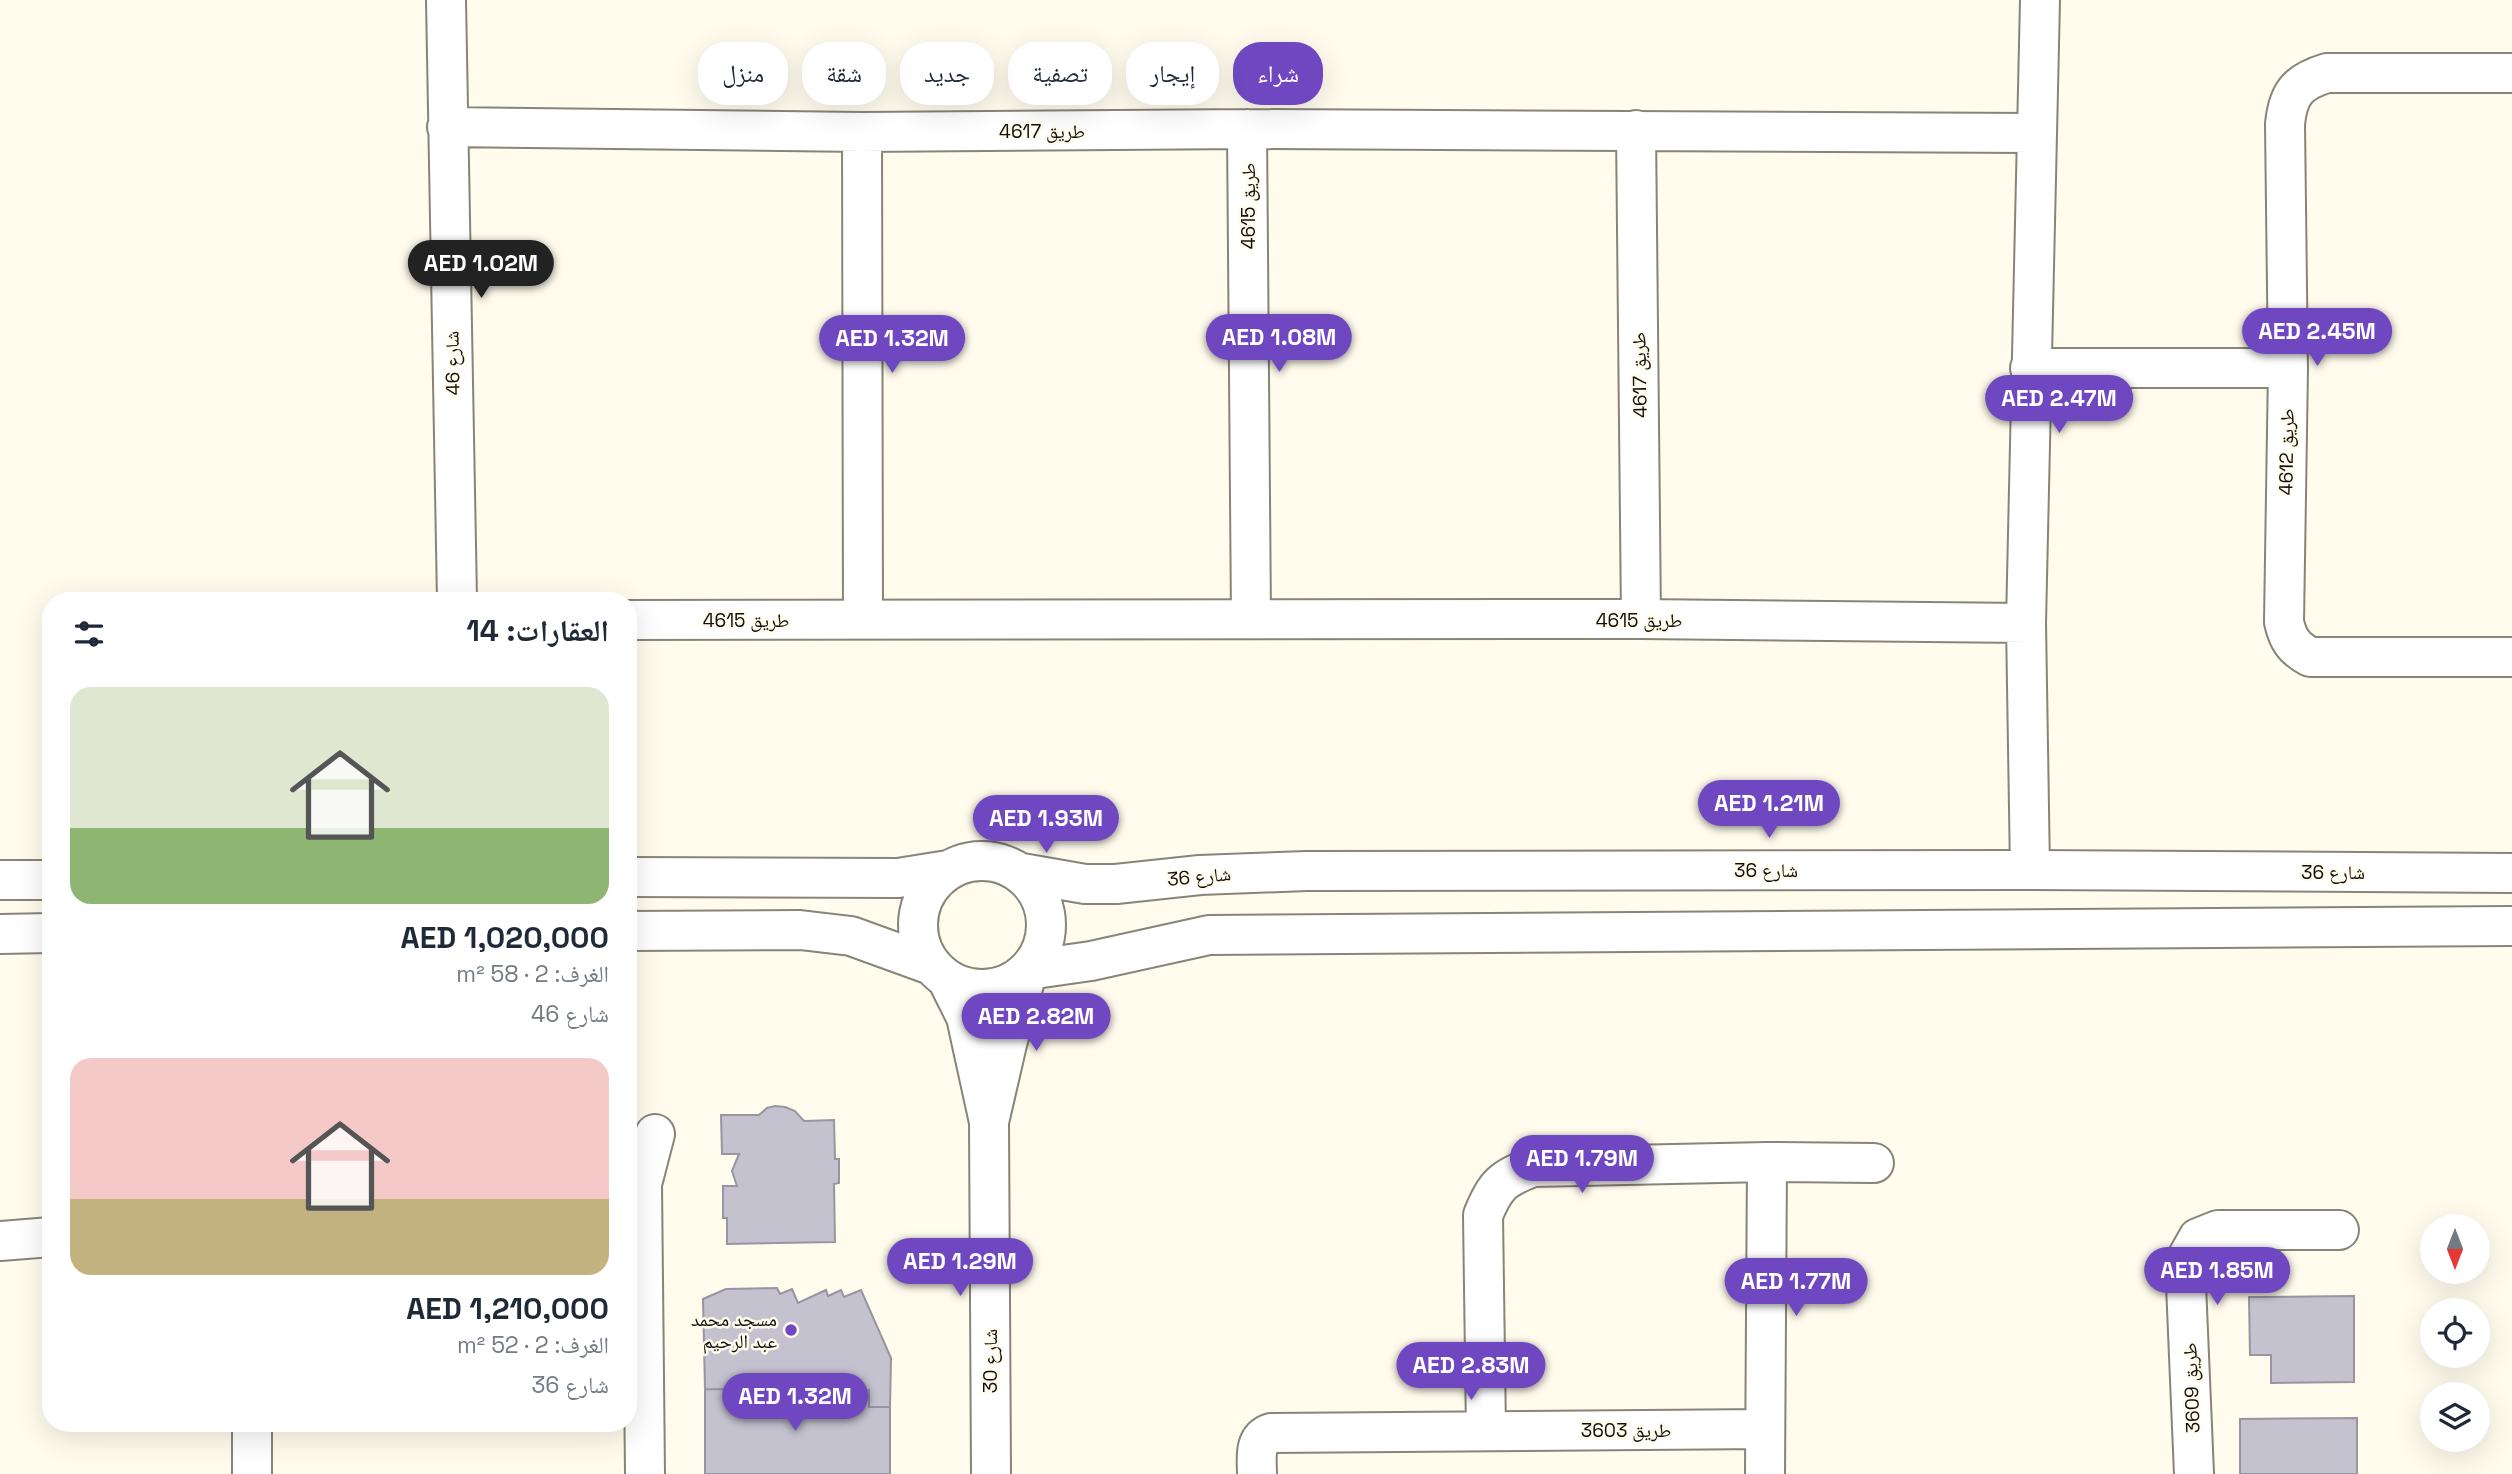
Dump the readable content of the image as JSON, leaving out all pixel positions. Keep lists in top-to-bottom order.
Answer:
{
  "streets": {
    "street": [
      "طريق 4617",
      "طريق 4615",
      "شارع 46",
      "طريق 4612",
      "شارع 36",
      "شارع 30",
      "طريق 3609",
      "طريق 3603"
    ]
  },
  "crossings": [
    ["طريق 4617", "طريق 4615"],
    ["طريق 4617", "شارع 46"],
    ["شارع 36", "شارع 30"]
  ],
  "places": ["مسجد محمد عبد الرحيم"],
  "north": "bottom",
  "page": {
    "chip": [
      "شراء",
      "إيجار",
      "تصفية",
      "جديد",
      "شقة",
      "منزل"
    ],
    "price": [
      "AED 1.02M",
      "AED 2.45M",
      "AED 1.08M",
      "AED 1.32M",
      "AED 2.47M",
      "AED 1.21M",
      "AED 1.93M",
      "AED 2.82M",
      "AED 1.79M",
      "AED 1.29M",
      "AED 1.85M",
      "AED 1.77M",
      "AED 2.83M",
      "AED 1.32M"
    ],
    "heading": "العقارات: 14",
    "list": [
      {
        "name": "AED 1,020,000",
        "note": "الغرف: 2 · 58 m² · شارع 46"
      },
      {
        "name": "AED 1,210,000",
        "note": "الغرف: 2 · 52 m² · شارع 36"
      }
    ]
  }
}
